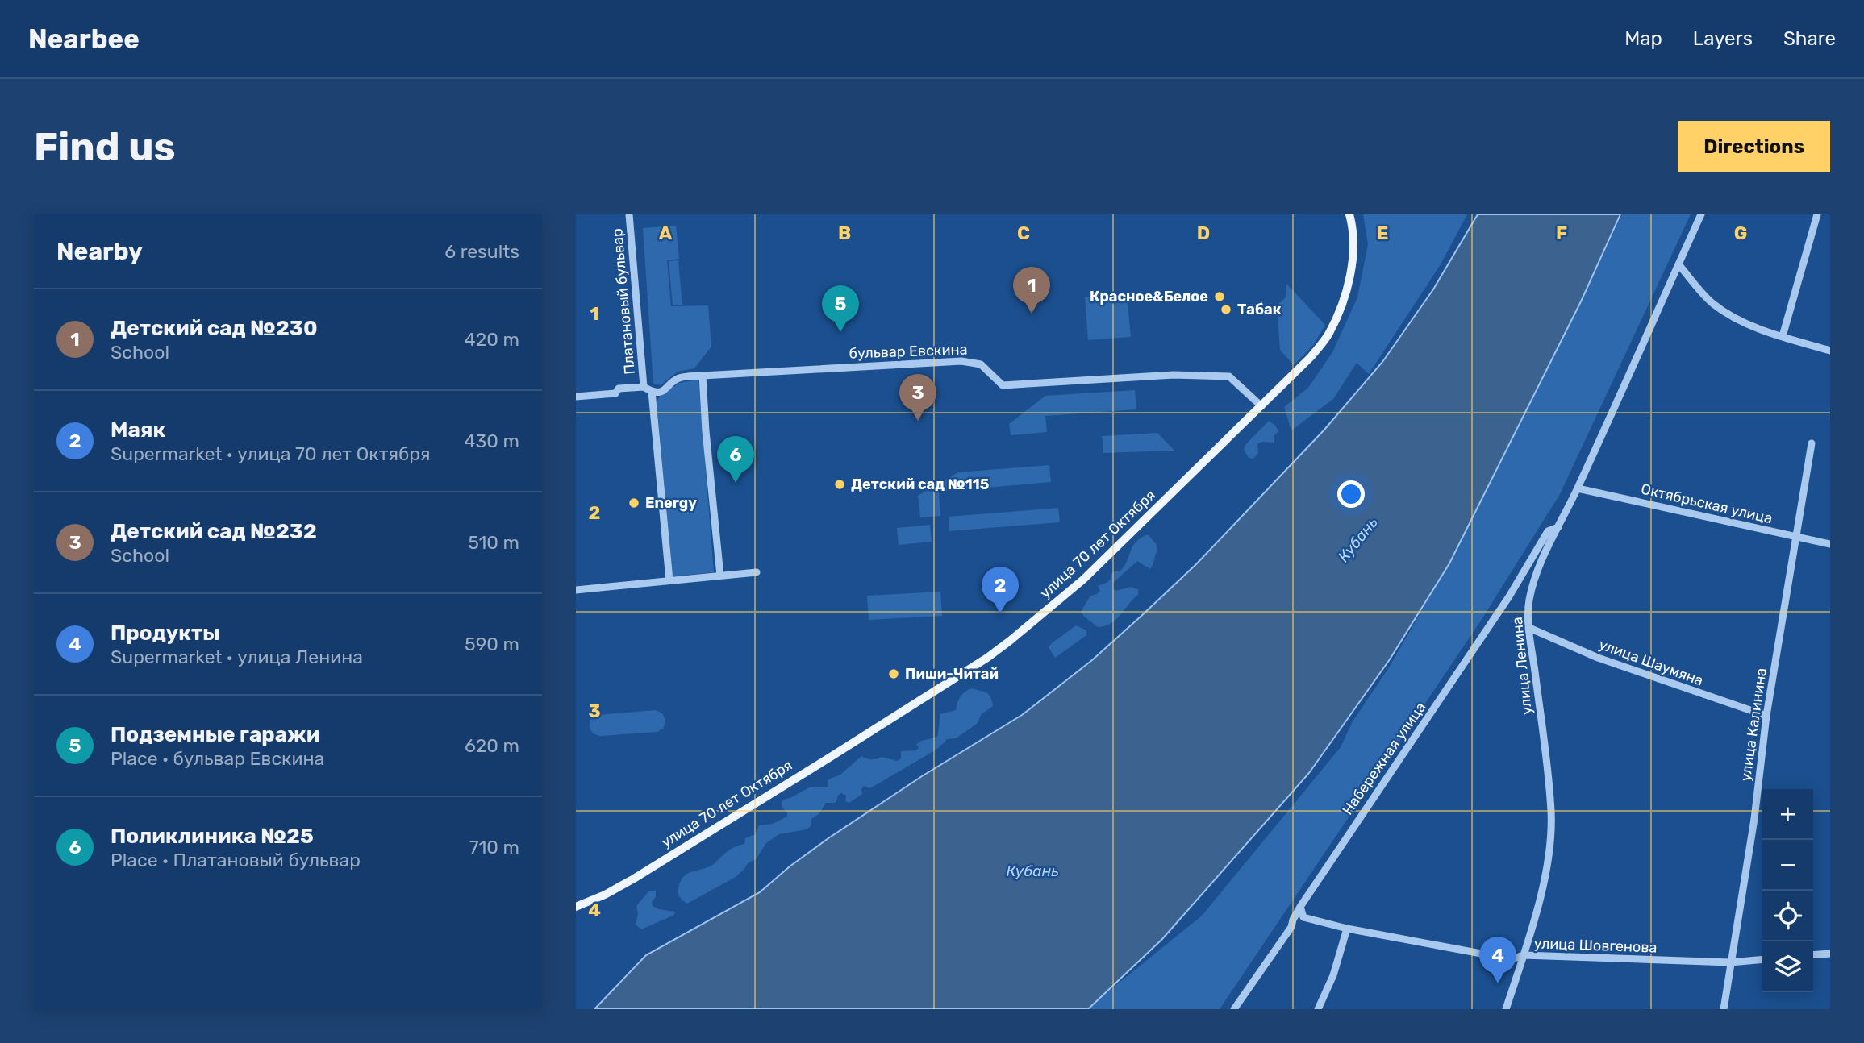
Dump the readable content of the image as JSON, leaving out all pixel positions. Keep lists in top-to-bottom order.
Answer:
{
  "streets": {
    "main road": ["улица 70 лет Октября"],
    "street": [
      "Платановый бульвар",
      "бульвар Евскина",
      "Октябрьская улица",
      "улица Шаумяна",
      "улица Ленина",
      "улица Калинина",
      "Набережная улица",
      "улица Шовгенова"
    ]
  },
  "crossings": [
    ["бульвар Евскина", "улица 70 лет Октября"],
    ["Октябрьская улица", "улица Ленина"],
    ["Октябрьская улица", "улица Калинина"],
    ["улица Шаумяна", "улица Ленина"],
    ["улица Шаумяна", "улица Калинина"],
    ["улица Ленина", "Набережная улица"],
    ["улица Ленина", "улица Шовгенова"],
    ["улица Калинина", "улица Шовгенова"]
  ],
  "water": ["Кубань"],
  "places": [
    "Красное&Белое",
    "Табак",
    "Детский сад №115",
    "Energy",
    "Пиши-Читай"
  ],
  "page": {
    "header": "Nearbee",
    "nav": ["Map", "Layers", "Share"],
    "buttons": "Directions",
    "title": "Find us",
    "heading": ["Nearby", "6 results"],
    "pins": [
      "1",
      "5",
      "3",
      "6",
      "2",
      "4"
    ],
    "list": [
      {
        "mark": "1",
        "name": "Детский сад №230",
        "note": "School",
        "value": "420 m"
      },
      {
        "mark": "2",
        "name": "Маяк",
        "note": "Supermarket · улица 70 лет Октября",
        "value": "430 m"
      },
      {
        "mark": "3",
        "name": "Детский сад №232",
        "note": "School",
        "value": "510 m"
      },
      {
        "mark": "4",
        "name": "Продукты",
        "note": "Supermarket · улица Ленина",
        "value": "590 m"
      },
      {
        "mark": "5",
        "name": "Подземные гаражи",
        "note": "Place · бульвар Евскина",
        "value": "620 m"
      },
      {
        "mark": "6",
        "name": "Поликлиника №25",
        "note": "Place · Платановый бульвар",
        "value": "710 m"
      }
    ],
    "map_buttons": ["+", "−"]
  },
  "grid": {
    "columns": [
      "A",
      "B",
      "C",
      "D",
      "E",
      "F",
      "G"
    ],
    "rows": [
      "1",
      "2",
      "3",
      "4"
    ]
  }
}
